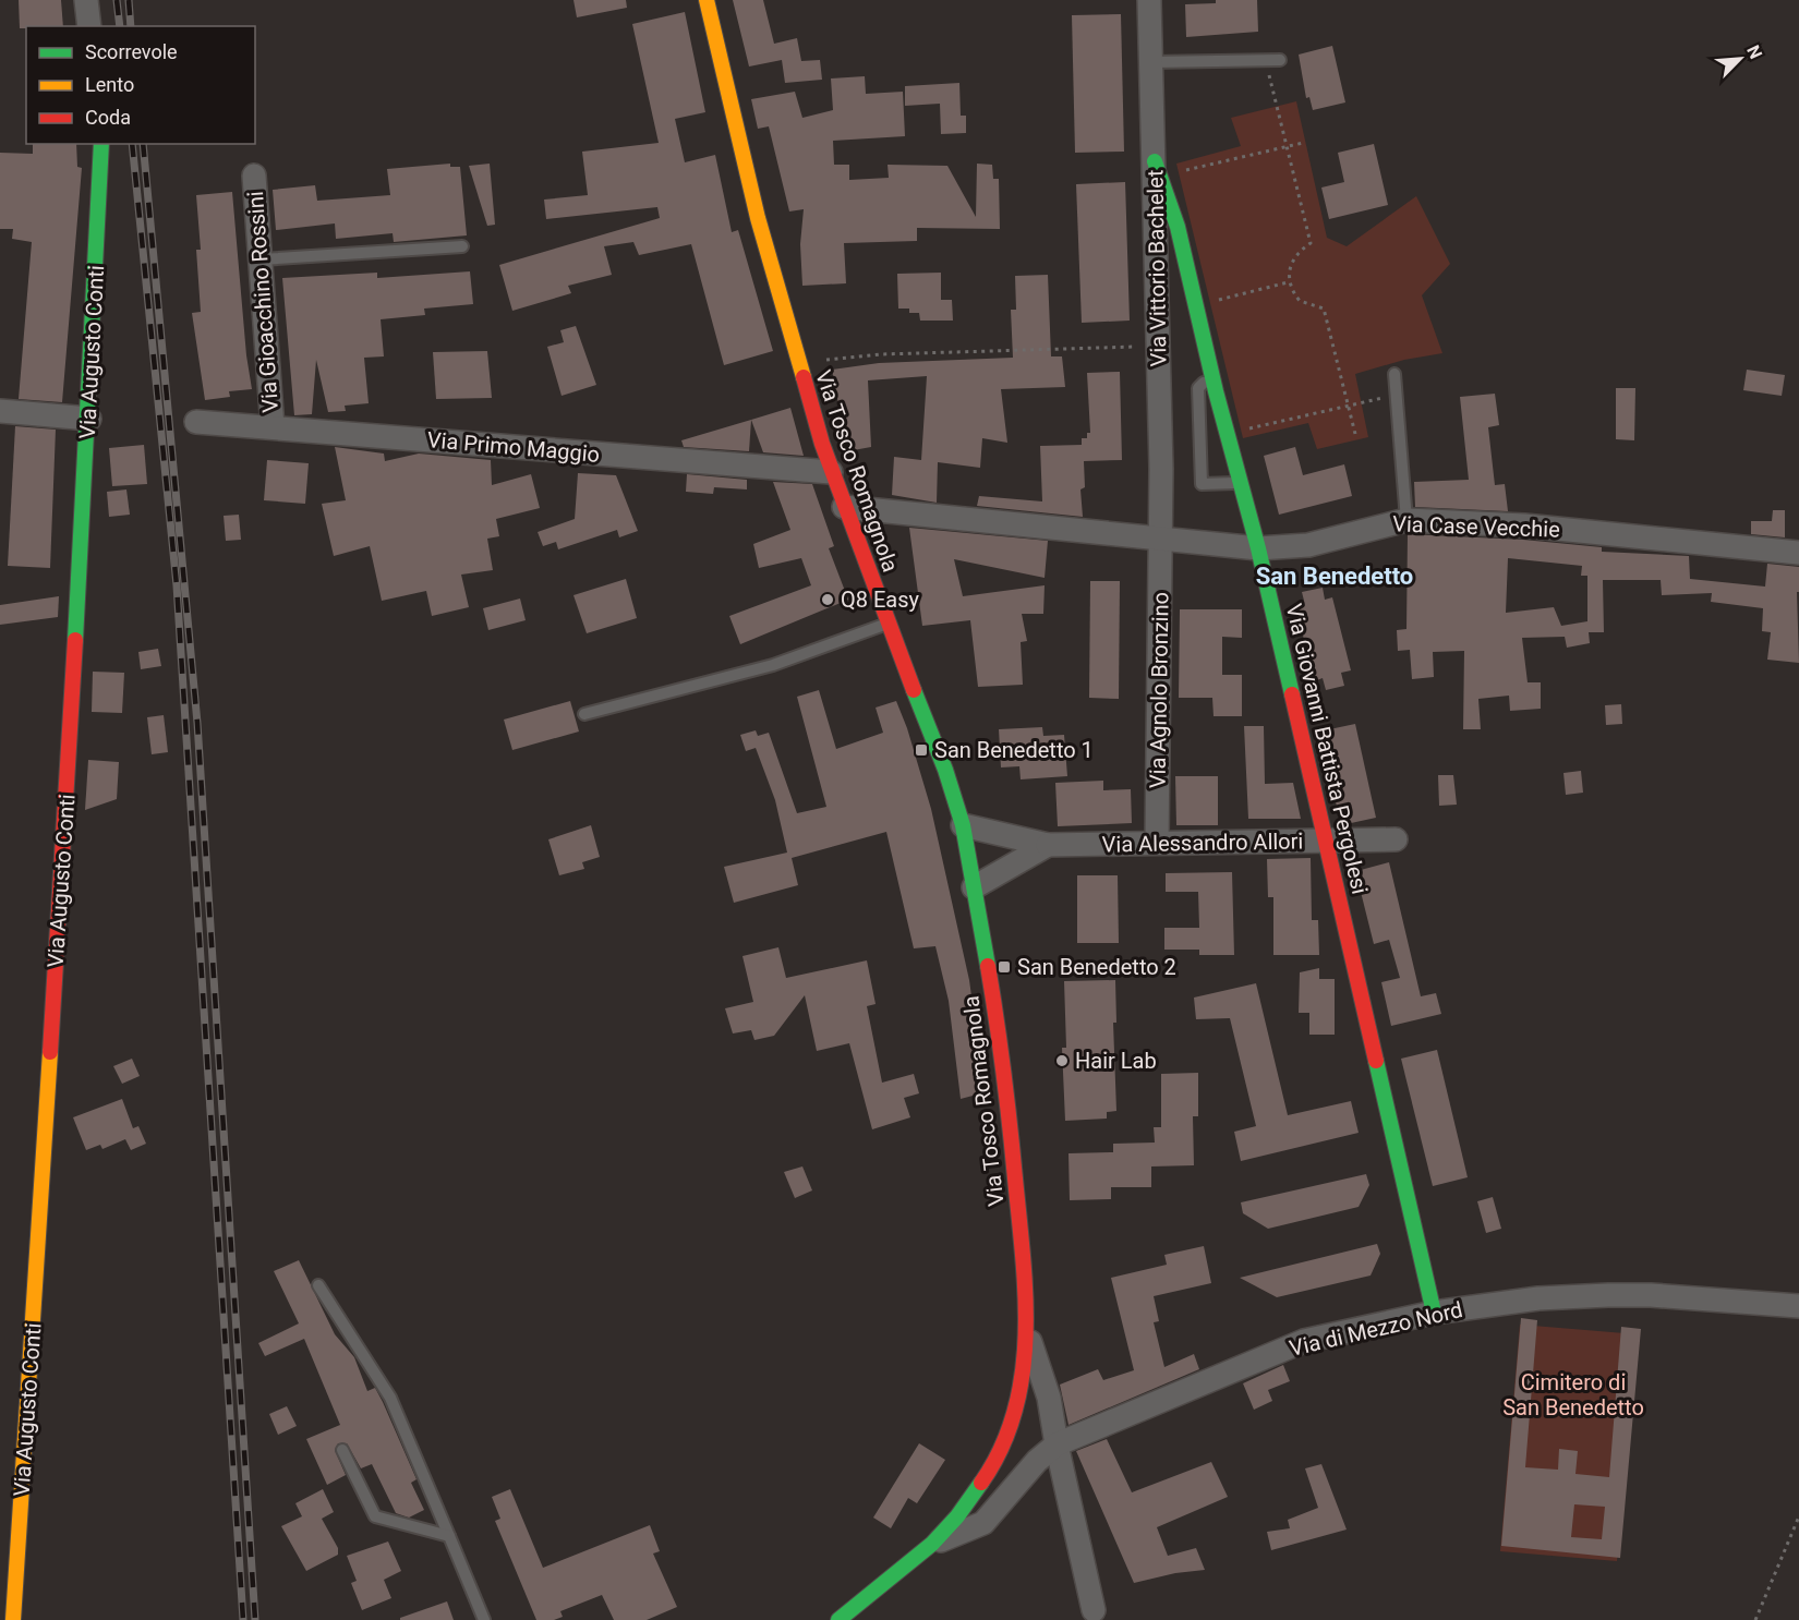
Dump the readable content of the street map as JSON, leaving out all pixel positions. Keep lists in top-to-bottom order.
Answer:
{
  "streets": {
    "street": [
      "Via Vittorio Bachelet",
      "Via Gioacchino Rossini",
      "Via Augusto Conti",
      "Via Primo Maggio",
      "Via Tosco Romagnola",
      "Via Case Vecchie",
      "Via Agnolo Bronzino",
      "Via Giovanni Battista Pergolesi",
      "Via Alessandro Allori",
      "Via di Mezzo Nord"
    ]
  },
  "crossings": [
    ["Via Vittorio Bachelet", "Via Case Vecchie"],
    ["Via Vittorio Bachelet", "Via Agnolo Bronzino"],
    ["Via Vittorio Bachelet", "Via Giovanni Battista Pergolesi"],
    ["Via Gioacchino Rossini", "Via Primo Maggio"],
    ["Via Primo Maggio", "Via Tosco Romagnola"],
    ["Via Tosco Romagnola", "Via Case Vecchie"],
    ["Via Tosco Romagnola", "Via Alessandro Allori"],
    ["Via Tosco Romagnola", "Via di Mezzo Nord"],
    ["Via Case Vecchie", "Via Agnolo Bronzino"],
    ["Via Case Vecchie", "Via Giovanni Battista Pergolesi"],
    ["Via Agnolo Bronzino", "Via Alessandro Allori"],
    ["Via Giovanni Battista Pergolesi", "Via Alessandro Allori"],
    ["Via Giovanni Battista Pergolesi", "Via di Mezzo Nord"]
  ],
  "districts": ["San Benedetto"],
  "parks": ["Cimitero di San Benedetto"],
  "places": {
    "other": ["Q8 Easy", "Hair Lab"],
    "transit": ["San Benedetto 1", "San Benedetto 2"]
  },
  "legend": ["Scorrevole", "Lento", "Coda"],
  "north": "top right"
}
